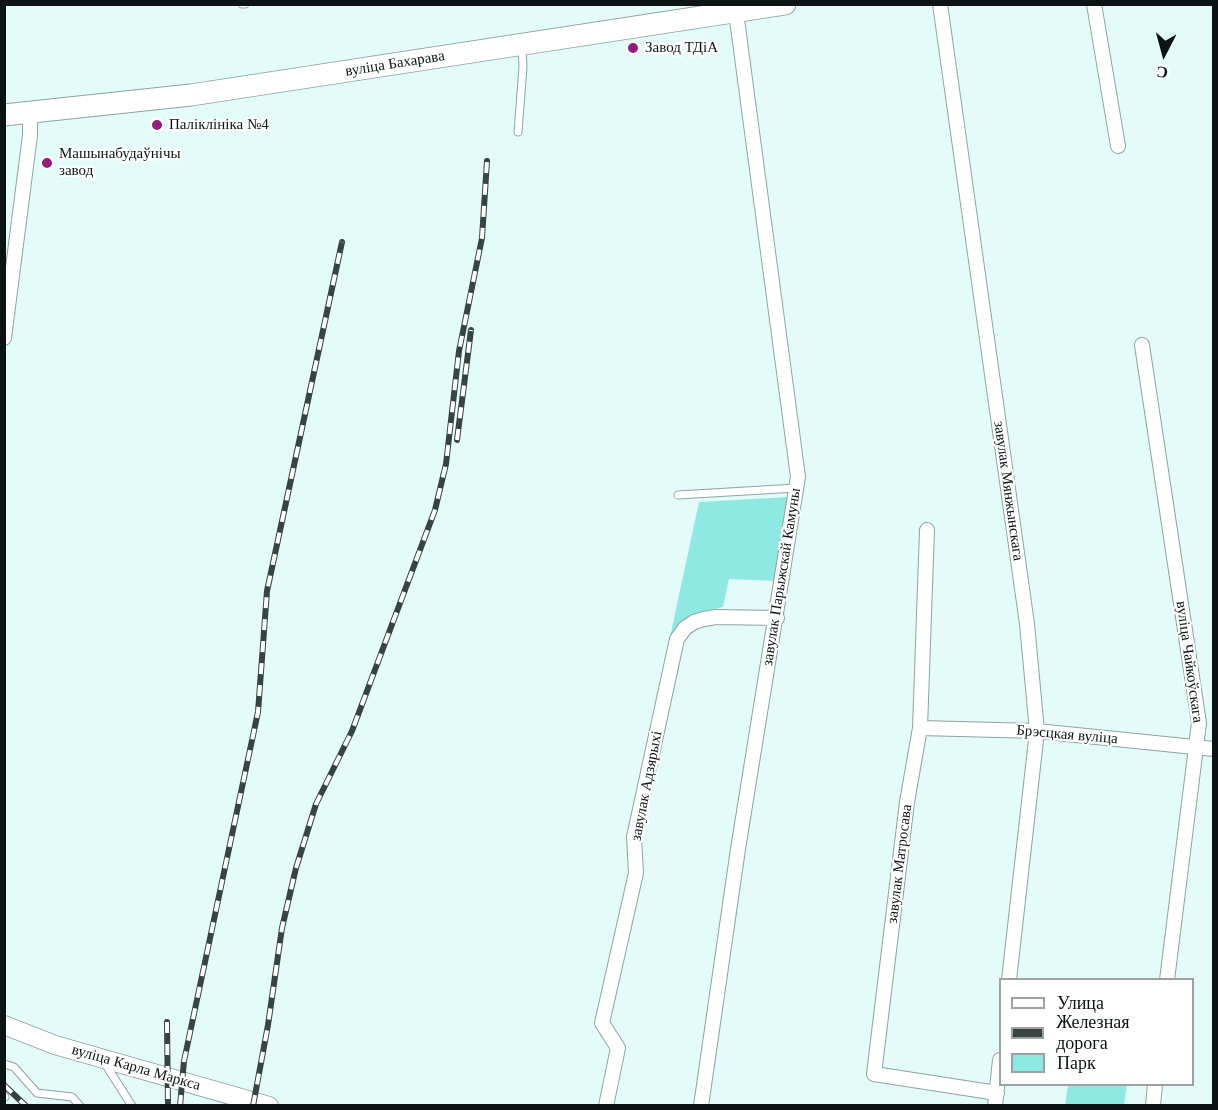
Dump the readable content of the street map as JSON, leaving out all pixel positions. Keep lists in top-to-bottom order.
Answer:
{
  "streets": {
    "main road": ["вуліца Бахарава", "вуліца Карла Маркса"],
    "street": [
      "завулак Мянжынскага",
      "завулак Парыжскай Камуны",
      "вуліца Чайкоўскага",
      "Брэсцкая вуліца",
      "завулак Адзярыхі",
      "завулак Матросава"
    ]
  },
  "crossings": [
    ["вуліца Бахарава", "завулак Парыжскай Камуны"],
    ["завулак Мянжынскага", "Брэсцкая вуліца"],
    ["завулак Парыжскай Камуны", "завулак Адзярыхі"],
    ["вуліца Чайкоўскага", "Брэсцкая вуліца"],
    ["Брэсцкая вуліца", "завулак Матросава"]
  ],
  "places": ["Завод ТДіА", "Паліклініка №4", "Машынабудаўнічы завод"],
  "legend": ["Улица", "Железная дорога", "Парк"],
  "north": "bottom"
}
